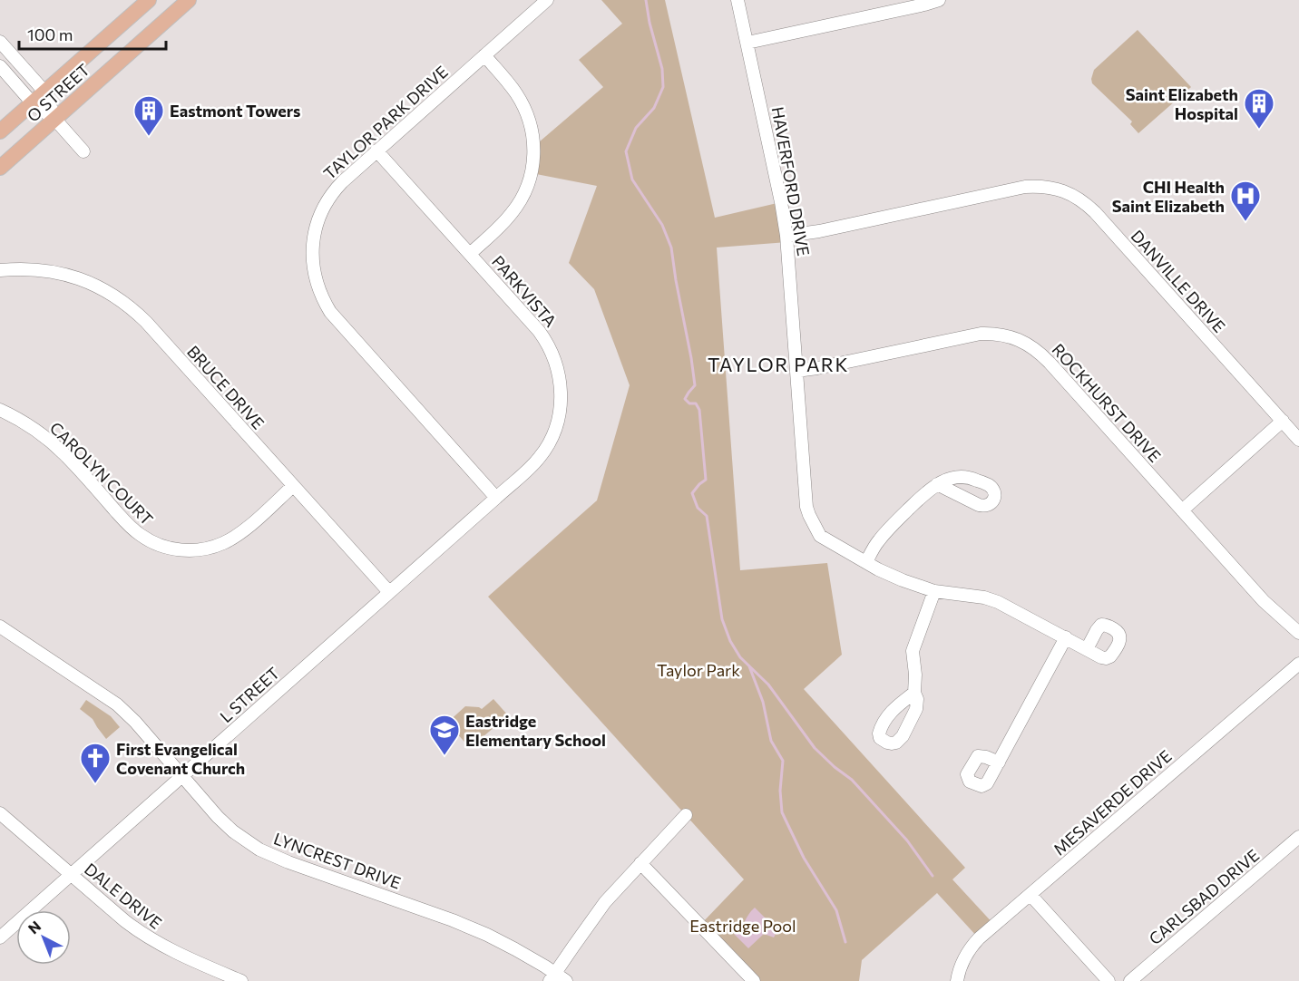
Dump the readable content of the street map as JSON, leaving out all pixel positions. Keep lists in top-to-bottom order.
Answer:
{
  "streets": {
    "main road": ["O STREET"],
    "street": [
      "TAYLOR PARK DRIVE",
      "HAVERFORD DRIVE",
      "DANVILLE DRIVE",
      "PARKVISTA",
      "BRUCE DRIVE",
      "ROCKHURST DRIVE",
      "CAROLYN COURT",
      "L STREET",
      "MESAVERDE DRIVE",
      "LYNCREST DRIVE",
      "DALE DRIVE",
      "CARLSBAD DRIVE"
    ]
  },
  "crossings": [
    ["TAYLOR PARK DRIVE", "PARKVISTA"],
    ["TAYLOR PARK DRIVE", "L STREET"],
    ["HAVERFORD DRIVE", "DANVILLE DRIVE"],
    ["HAVERFORD DRIVE", "ROCKHURST DRIVE"],
    ["PARKVISTA", "L STREET"],
    ["BRUCE DRIVE", "CAROLYN COURT"],
    ["BRUCE DRIVE", "L STREET"],
    ["L STREET", "LYNCREST DRIVE"],
    ["L STREET", "DALE DRIVE"]
  ],
  "districts": ["TAYLOR PARK"],
  "parks": ["Taylor Park", "Eastridge Pool"],
  "places": {
    "building": ["Saint Elizabeth Hospital", "Eastmont Towers"],
    "hospital": ["CHI Health Saint Elizabeth"],
    "school or university": ["Eastridge Elementary School"],
    "church": ["First Evangelical Covenant Church"]
  },
  "scale_bar": "100 m",
  "north": "top left"
}
